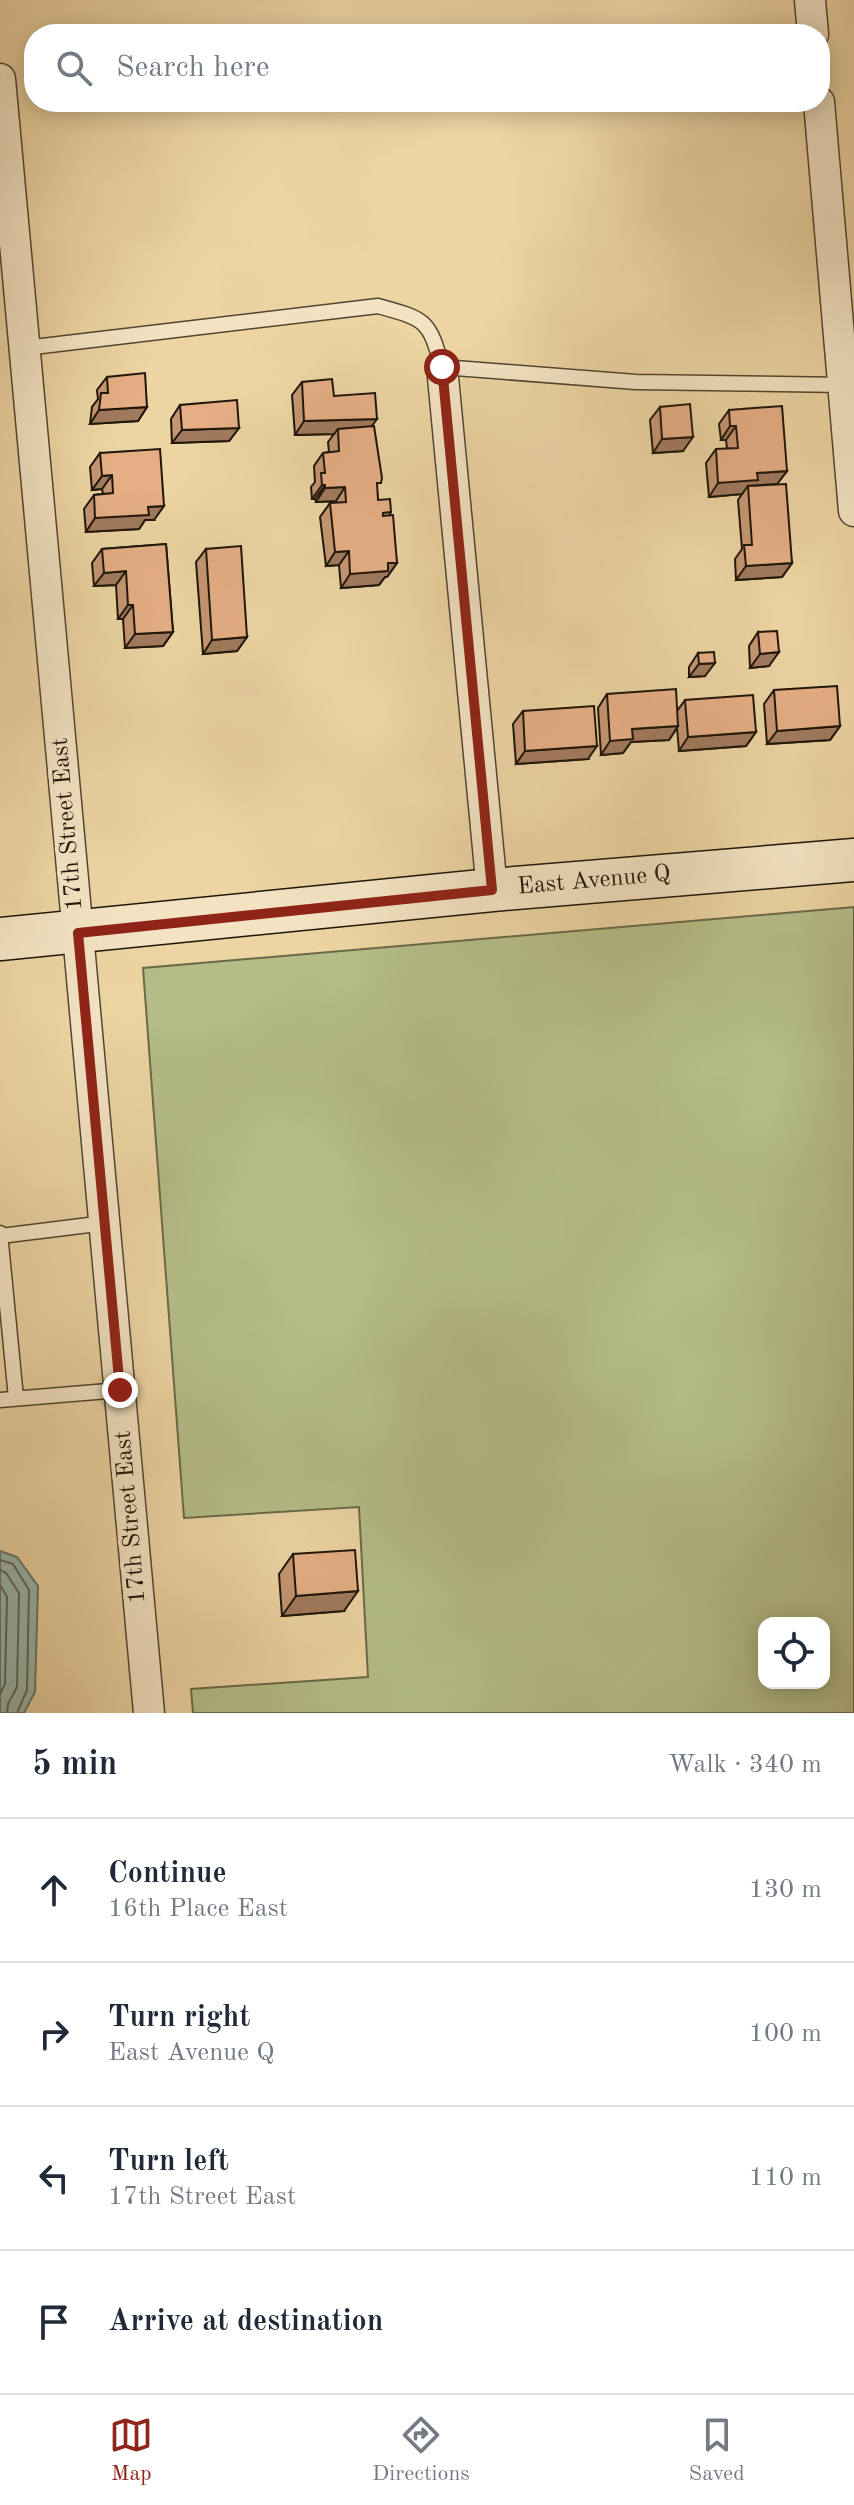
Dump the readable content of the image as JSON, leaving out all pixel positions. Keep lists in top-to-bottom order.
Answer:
{
  "streets": {
    "main road": ["East Avenue Q"],
    "street": ["17th Street East"]
  },
  "crossings": [
    ["17th Street East", "East Avenue Q"]
  ],
  "page": {
    "search": "Search here",
    "heading": ["5 min", "Walk · 340 m"],
    "list": [
      ["Continue", "16th Place East", "130 m"],
      ["Turn right", "East Avenue Q", "100 m"],
      ["Turn left", "17th Street East", "110 m"],
      "Arrive at destination"
    ],
    "nav": ["Map", "Directions", "Saved"]
  }
}
